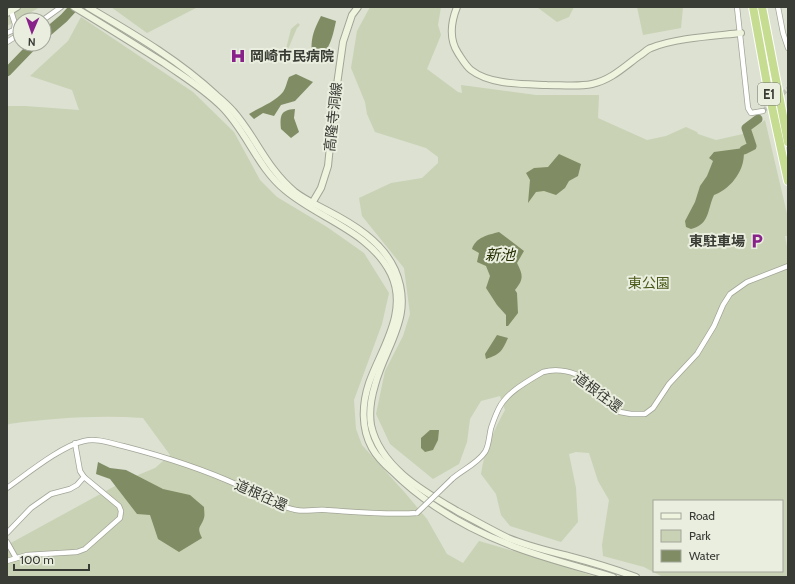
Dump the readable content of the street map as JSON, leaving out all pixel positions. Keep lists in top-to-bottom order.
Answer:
{
  "streets": {
    "highway": ["E1"],
    "street": ["高隆寺洞線", "道根往還"]
  },
  "water": ["新池"],
  "parks": ["東公園"],
  "places": {
    "hospital": ["岡崎市民病院"],
    "parking": ["東駐車場"]
  },
  "legend": ["Road", "Park", "Water"],
  "scale_bar": "100 m",
  "north": "bottom"
}
